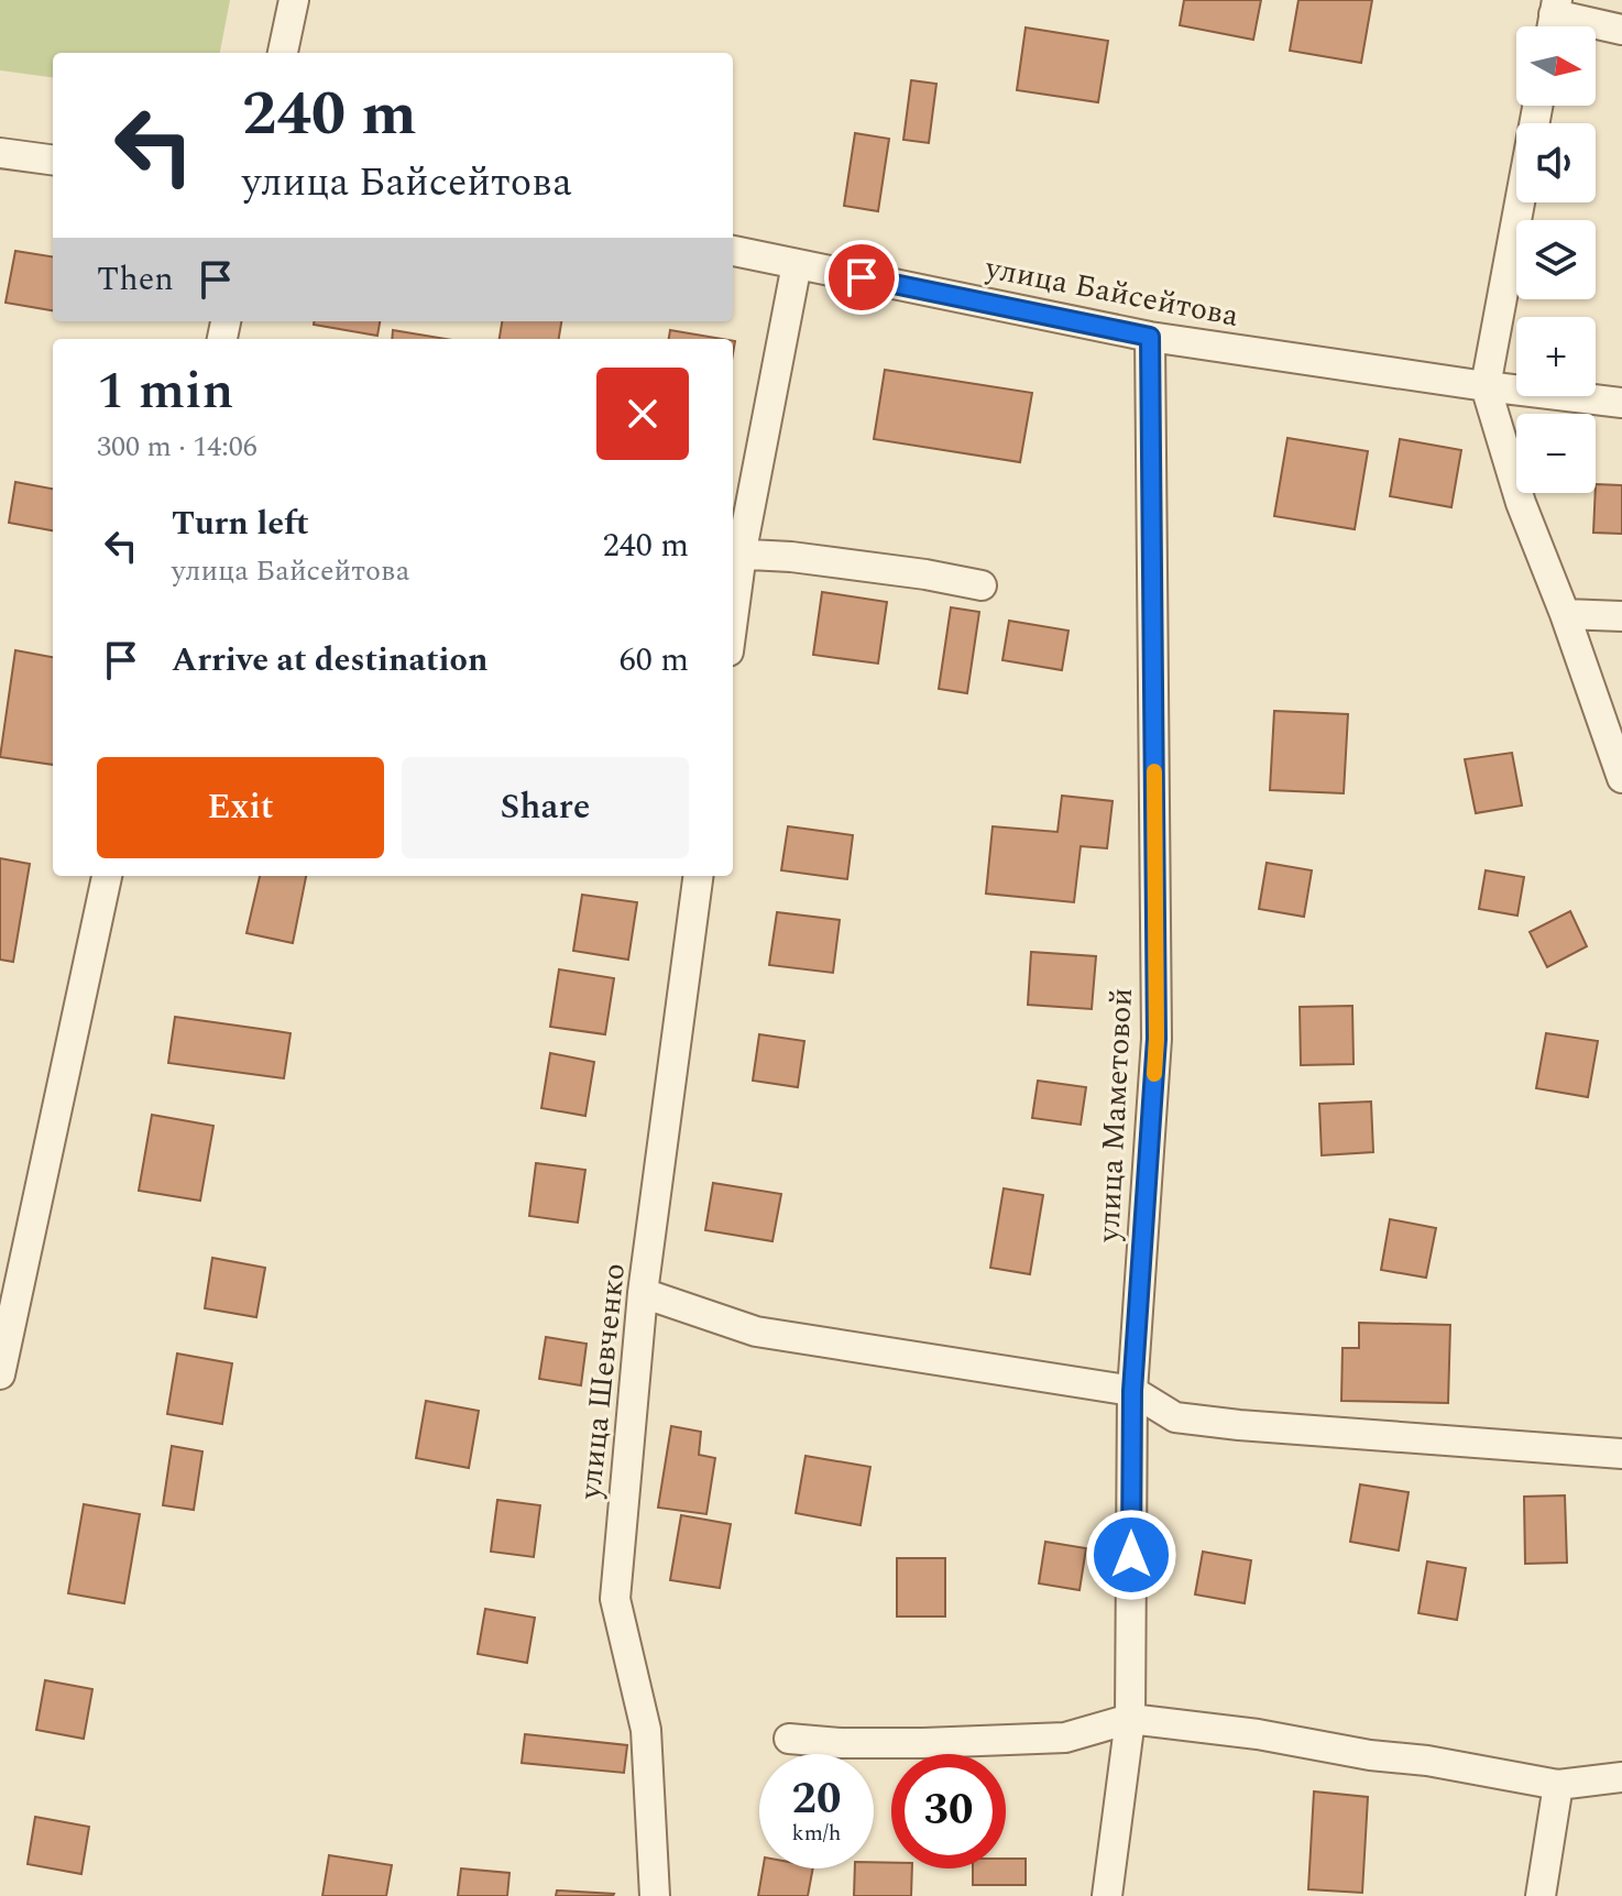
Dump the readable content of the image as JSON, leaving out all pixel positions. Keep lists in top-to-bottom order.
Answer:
{
  "streets": {
    "street": ["улица Байсейтова", "улица Маметовой", "улица Шевченко"]
  },
  "crossings": [
    ["улица Байсейтова", "улица Маметовой"]
  ],
  "north": "right",
  "page": {
    "map_buttons": ["+", "−"],
    "turn": ["240 m", "улица Байсейтова"],
    "then": "Then",
    "heading": ["1 min", "300 m · 14:06"],
    "list": [
      {
        "name": "Turn left",
        "note": "улица Байсейтова",
        "value": "240 m"
      },
      {
        "name": "Arrive at destination",
        "value": "60 m"
      }
    ],
    "buttons": ["Exit", "Share"],
    "speed": "20 km/h",
    "limit": "30"
  }
}
